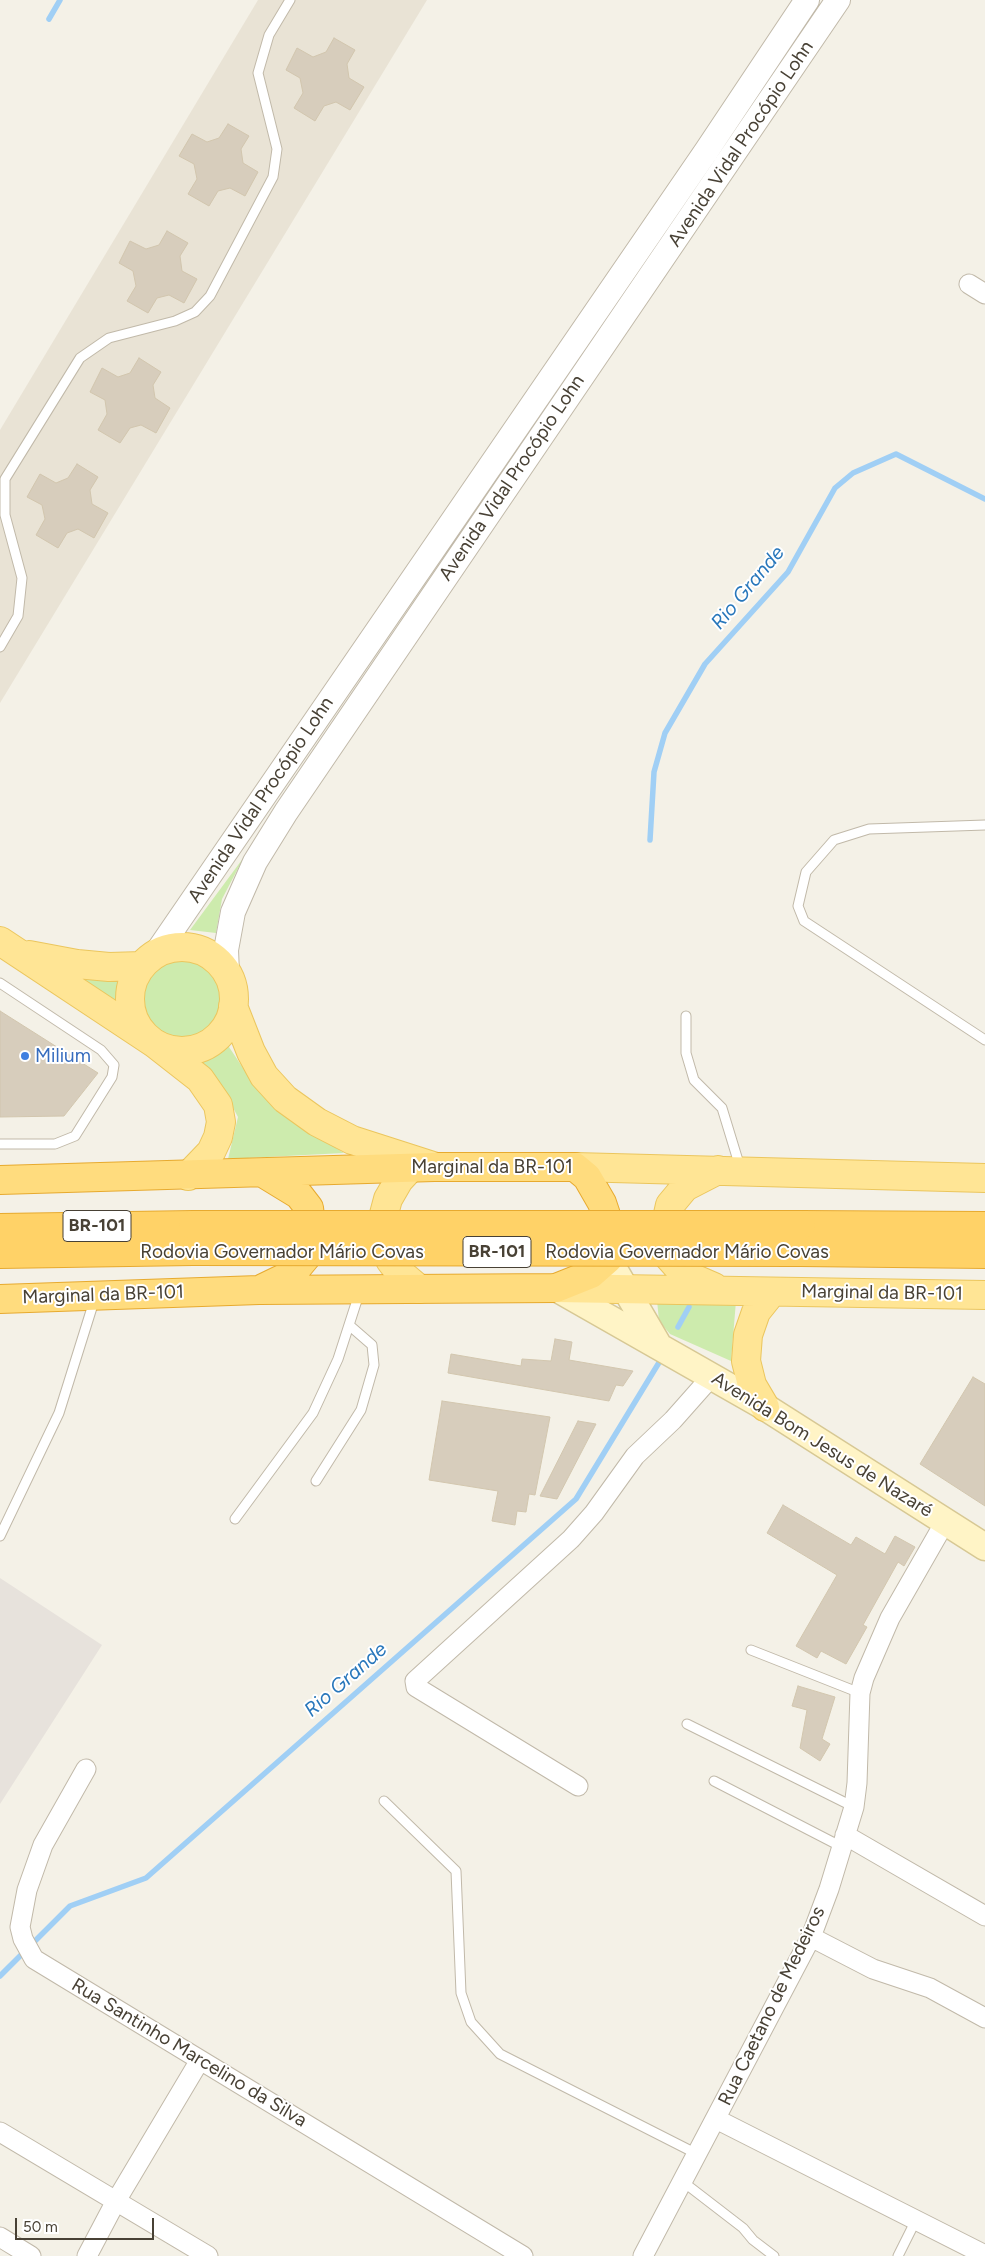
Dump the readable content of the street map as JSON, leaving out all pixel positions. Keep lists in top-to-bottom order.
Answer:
{
  "streets": {
    "highway": ["Marginal da BR-101", "BR-101", "Rodovia Governador Mário Covas"],
    "main road": ["Avenida Bom Jesus de Nazaré"],
    "street": ["Avenida Vidal Procópio Lohn", "Rua Caetano de Medeiros", "Rua Santinho Marcelino da Silva"]
  },
  "crossings": [
    ["Marginal da BR-101", "Avenida Bom Jesus de Nazaré"],
    ["Avenida Bom Jesus de Nazaré", "Rua Caetano de Medeiros"]
  ],
  "water": ["Rio Grande"],
  "places": ["Milium"],
  "scale_bar": "50 m"
}
